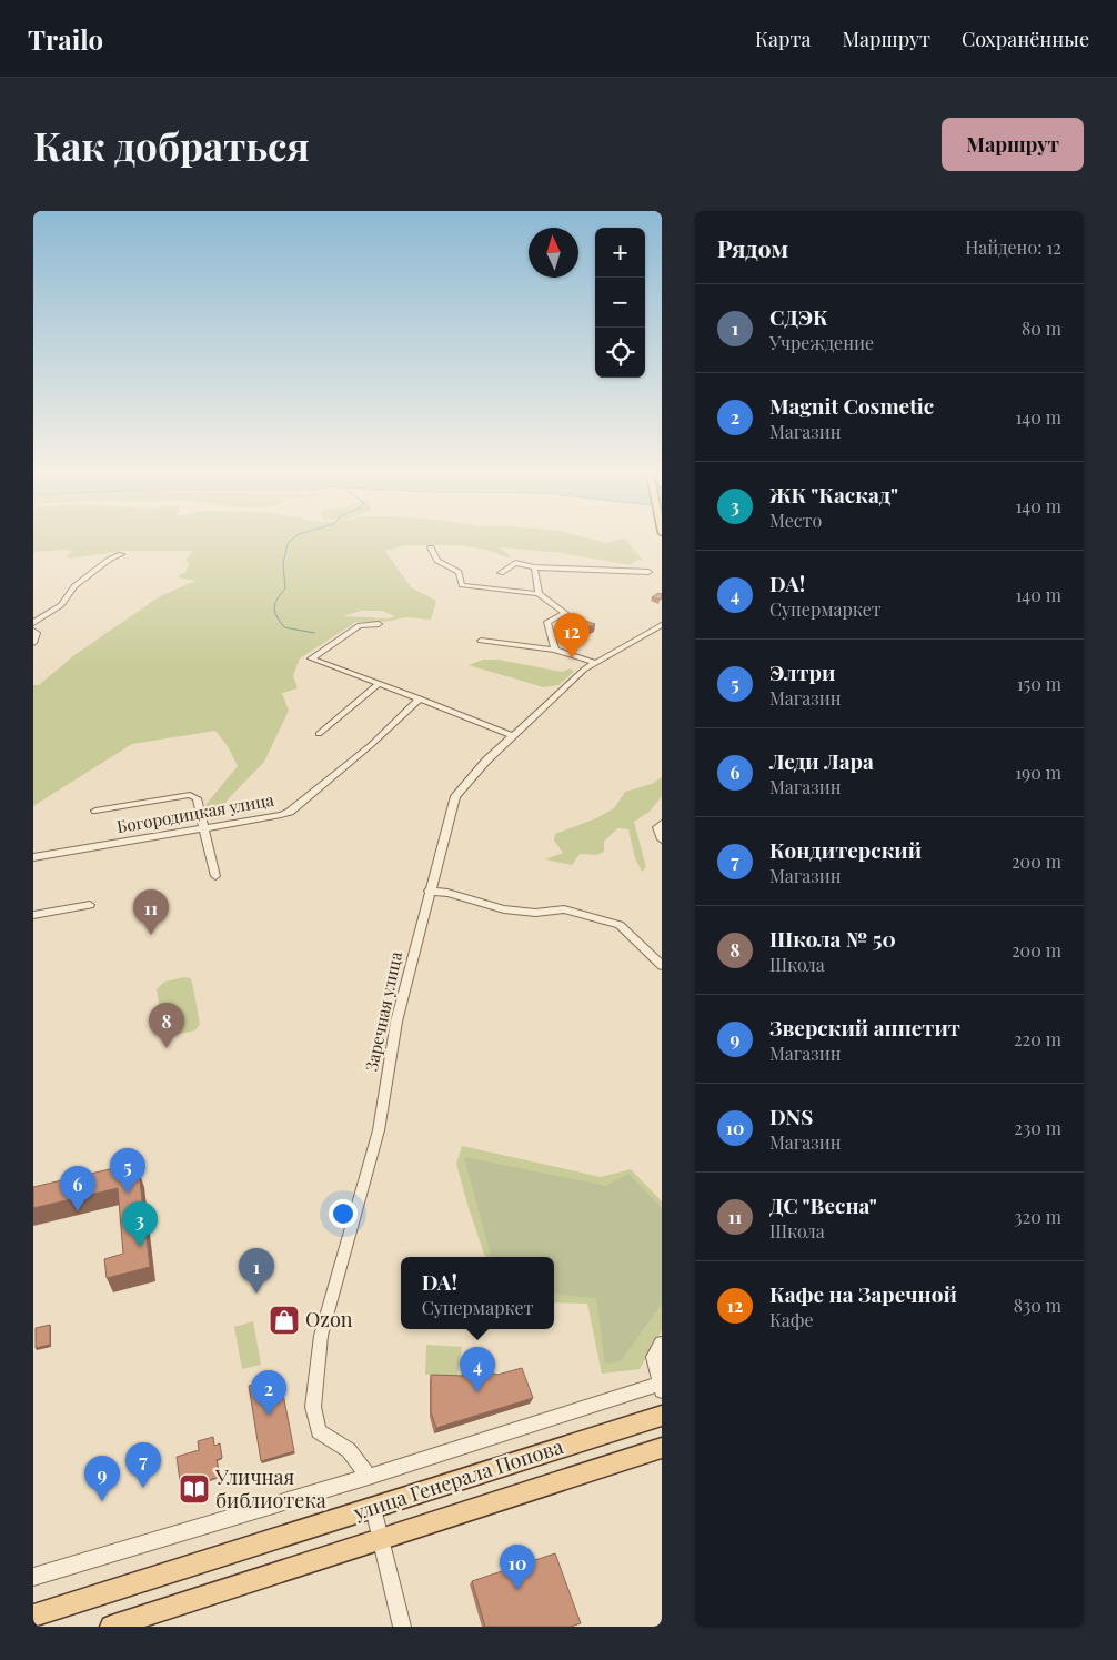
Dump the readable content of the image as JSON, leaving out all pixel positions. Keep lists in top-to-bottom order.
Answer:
{
  "streets": {
    "main road": ["улица Генерала Попова"],
    "street": ["Богородицкая улица", "Заречная улица"]
  },
  "places": {
    "shop": ["Ozon"],
    "library": ["Уличная библиотека"]
  },
  "north": "top",
  "page": {
    "header": "Trailo",
    "nav": ["Карта", "Маршрут", "Сохранённые"],
    "buttons": "Маршрут",
    "title": "Как добраться",
    "heading": ["Рядом", "Найдено: 12"],
    "map_buttons": ["+", "−"],
    "list": [
      {
        "mark": "1",
        "name": "СДЭК",
        "note": "Учреждение",
        "value": "80 m"
      },
      {
        "mark": "2",
        "name": "Magnit Cosmetic",
        "note": "Магазин",
        "value": "140 m"
      },
      {
        "mark": "3",
        "name": "ЖК \"Каскад\"",
        "note": "Место",
        "value": "140 m"
      },
      {
        "mark": "4",
        "name": "DA!",
        "note": "Супермаркет",
        "value": "140 m"
      },
      {
        "mark": "5",
        "name": "Элтри",
        "note": "Магазин",
        "value": "150 m"
      },
      {
        "mark": "6",
        "name": "Леди Лара",
        "note": "Магазин",
        "value": "190 m"
      },
      {
        "mark": "7",
        "name": "Кондитерский",
        "note": "Магазин",
        "value": "200 m"
      },
      {
        "mark": "8",
        "name": "Школа № 50",
        "note": "Школа",
        "value": "200 m"
      },
      {
        "mark": "9",
        "name": "Зверский аппетит",
        "note": "Магазин",
        "value": "220 m"
      },
      {
        "mark": "10",
        "name": "DNS",
        "note": "Магазин",
        "value": "230 m"
      },
      {
        "mark": "11",
        "name": "ДС \"Весна\"",
        "note": "Школа",
        "value": "320 m"
      },
      {
        "mark": "12",
        "name": "Кафе на Заречной",
        "note": "Кафе",
        "value": "830 m"
      }
    ],
    "pins": [
      "12",
      "11",
      "8",
      "5",
      "6",
      "3",
      "1",
      "4",
      "2",
      "7",
      "9",
      "10"
    ],
    "popup": ["DA!", "Супермаркет"]
  }
}
